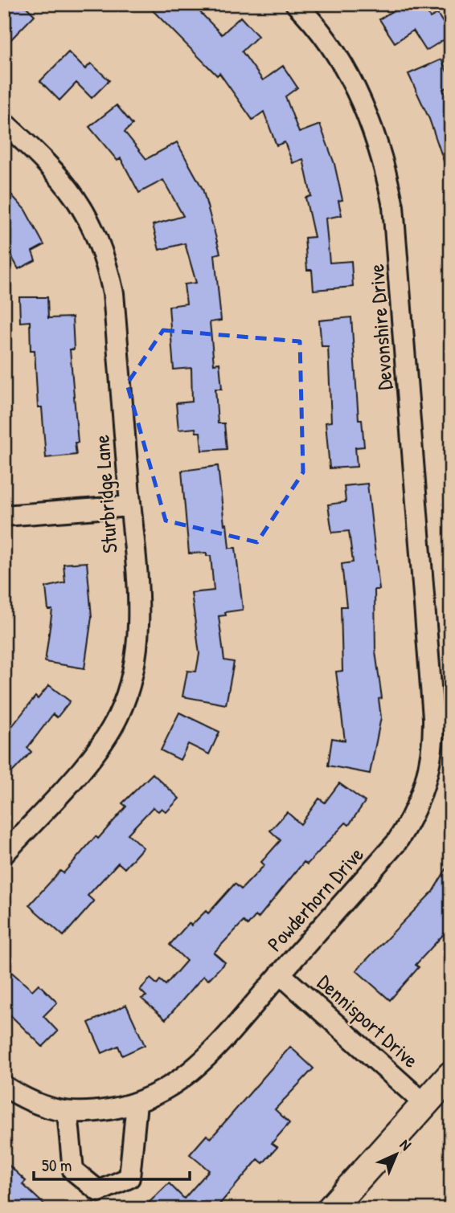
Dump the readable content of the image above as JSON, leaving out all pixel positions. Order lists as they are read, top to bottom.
{
  "streets": {
    "street": [
      "Devonshire Drive",
      "Sturbridge Lane",
      "Powderhorn Drive",
      "Dennisport Drive"
    ]
  },
  "crossings": [
    ["Devonshire Drive", "Powderhorn Drive"],
    ["Powderhorn Drive", "Dennisport Drive"]
  ],
  "scale_bar": "50 m",
  "north": "top right"
}
